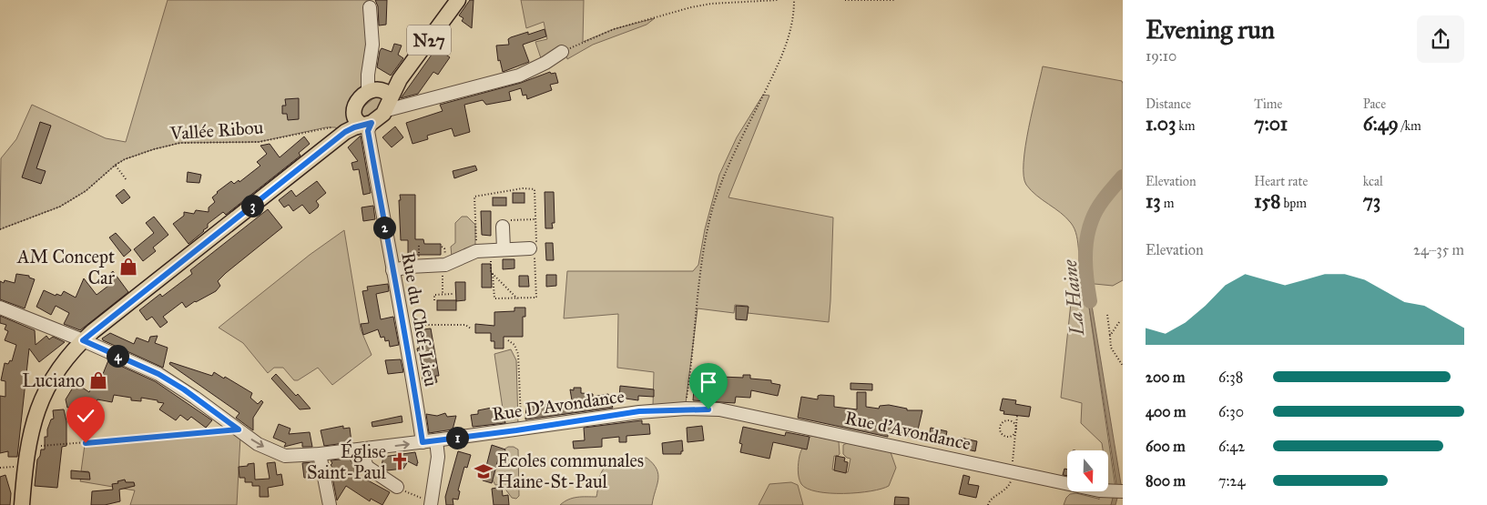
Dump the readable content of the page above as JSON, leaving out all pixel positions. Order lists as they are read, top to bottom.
{
  "streets": {
    "main road": ["N27"],
    "street": ["Rue du Chef-Lieu", "Rue D'Avondance", "Rue d'Avondance"],
    "path": ["Vallée Ribou"]
  },
  "crossings": [
    ["N27", "Vallée Ribou"],
    ["N27", "Rue du Chef-Lieu"],
    ["N27", "Rue D'Avondance"],
    ["Rue du Chef-Lieu", "Rue D'Avondance"],
    ["Rue D'Avondance", "Rue d'Avondance"]
  ],
  "water": ["La Haine"],
  "places": {
    "shop": ["AM Concept Car", "Luciano"],
    "church": ["Église Saint-Paul"],
    "school or university": ["Ecoles communales Haine-St-Paul"]
  },
  "north": "bottom",
  "page": {
    "heading": ["Evening run", "19:10"],
    "stats": [
      ["Distance", "1.03 km"],
      ["Time", "7:01"],
      ["Pace", "6:49 /km"],
      ["Elevation", "13 m"],
      ["Heart rate", "158 bpm"],
      ["kcal", "73"]
    ],
    "pins": [
      "3",
      "2",
      "4",
      "1"
    ],
    "chart": ["Elevation", "24–35 m"],
    "list": [
      {
        "name": "200 m",
        "note": "6:38"
      },
      {
        "name": "400 m",
        "note": "6:30"
      },
      {
        "name": "600 m",
        "note": "6:42"
      },
      {
        "name": "800 m",
        "note": "7:24"
      }
    ]
  }
}
